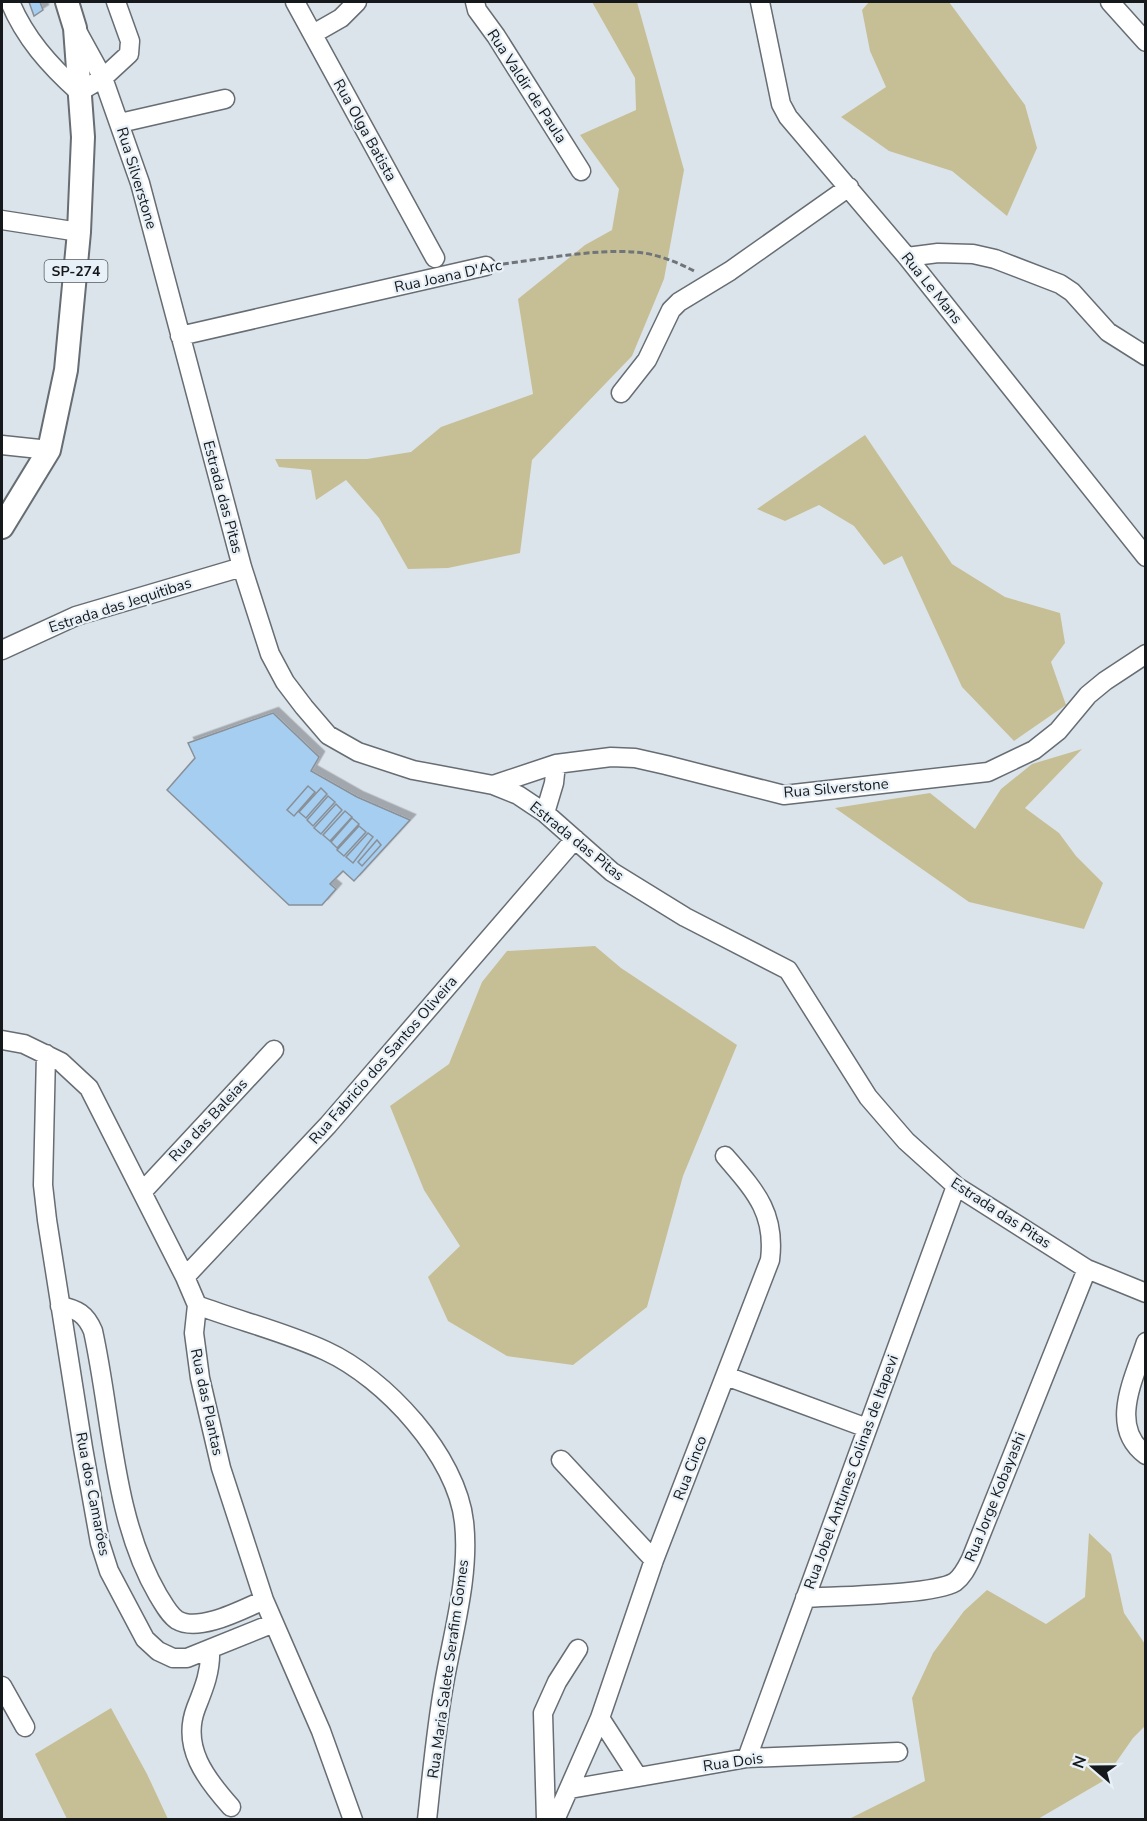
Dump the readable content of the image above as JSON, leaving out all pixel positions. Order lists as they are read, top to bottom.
{
  "streets": {
    "main road": ["SP-274"],
    "street": [
      "Rua Valdir de Paula",
      "Rua Olga Batista",
      "Rua Silverstone",
      "Rua Joana D'Arc",
      "Rua Le Mans",
      "Estrada das Pitas",
      "Estrada das Jequitibas",
      "Rua Fabricio dos Santos Oliveira",
      "Rua das Baleias",
      "Rua das Plantas",
      "Rua Cinco",
      "Rua Jobel Antunes Colinas de Itapevi",
      "Rua dos Camarões",
      "Rua Jorge Kobayashi",
      "Rua Maria Salete Serafim Gomes",
      "Rua Dois"
    ]
  },
  "crossings": [
    ["Rua Silverstone", "SP-274"],
    ["Rua Silverstone", "Rua Joana D'Arc"],
    ["Rua Silverstone", "Estrada das Pitas"],
    ["Rua Joana D'Arc", "Estrada das Pitas"],
    ["Estrada das Pitas", "Estrada das Jequitibas"],
    ["Estrada das Pitas", "Rua Fabricio dos Santos Oliveira"],
    ["Estrada das Pitas", "Rua Jobel Antunes Colinas de Itapevi"],
    ["Estrada das Pitas", "Rua Jorge Kobayashi"],
    ["Rua Fabricio dos Santos Oliveira", "Rua das Plantas"],
    ["Rua das Baleias", "Rua das Plantas"],
    ["Rua das Plantas", "Rua dos Camarões"],
    ["Rua das Plantas", "Rua Maria Salete Serafim Gomes"],
    ["Rua Cinco", "Rua Dois"],
    ["Rua Jobel Antunes Colinas de Itapevi", "Rua Jorge Kobayashi"],
    ["Rua Jobel Antunes Colinas de Itapevi", "Rua Dois"]
  ],
  "north": "left"
}
